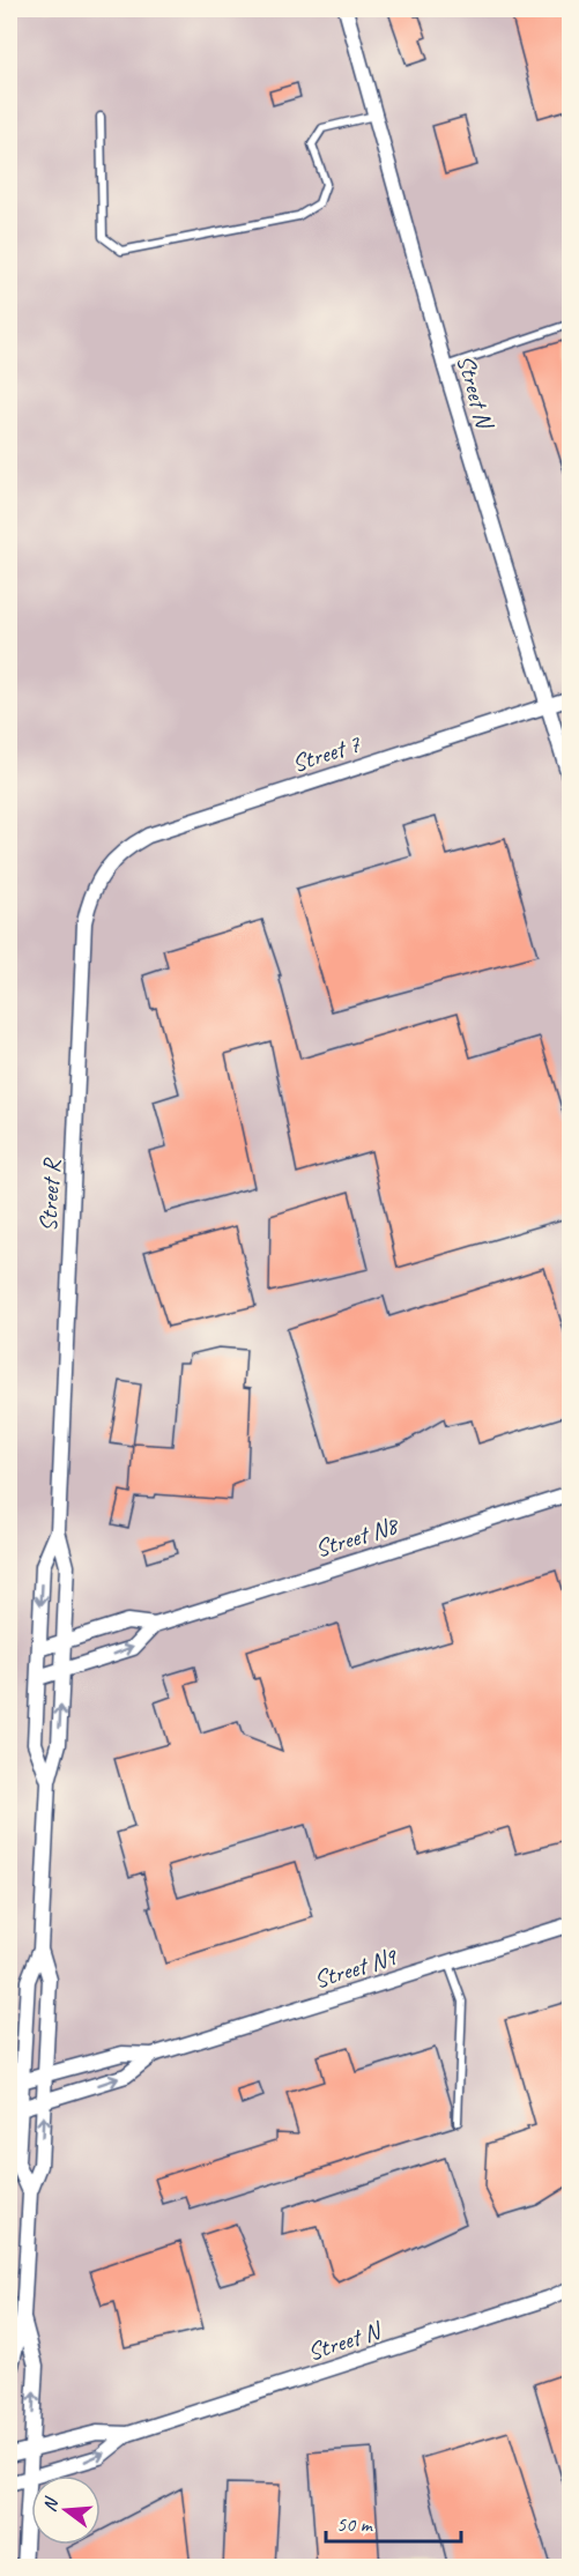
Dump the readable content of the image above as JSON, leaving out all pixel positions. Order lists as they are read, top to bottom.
{
  "streets": {
    "street": [
      "Street N",
      "Street 7",
      "Street R",
      "Street N8",
      "Street N9"
    ]
  },
  "crossings": [
    ["Street N", "Street 7"],
    ["Street N", "Street R"],
    ["Street 7", "Street R"],
    ["Street R", "Street N8"],
    ["Street R", "Street N9"]
  ],
  "scale_bar": "50 m",
  "north": "left"
}
